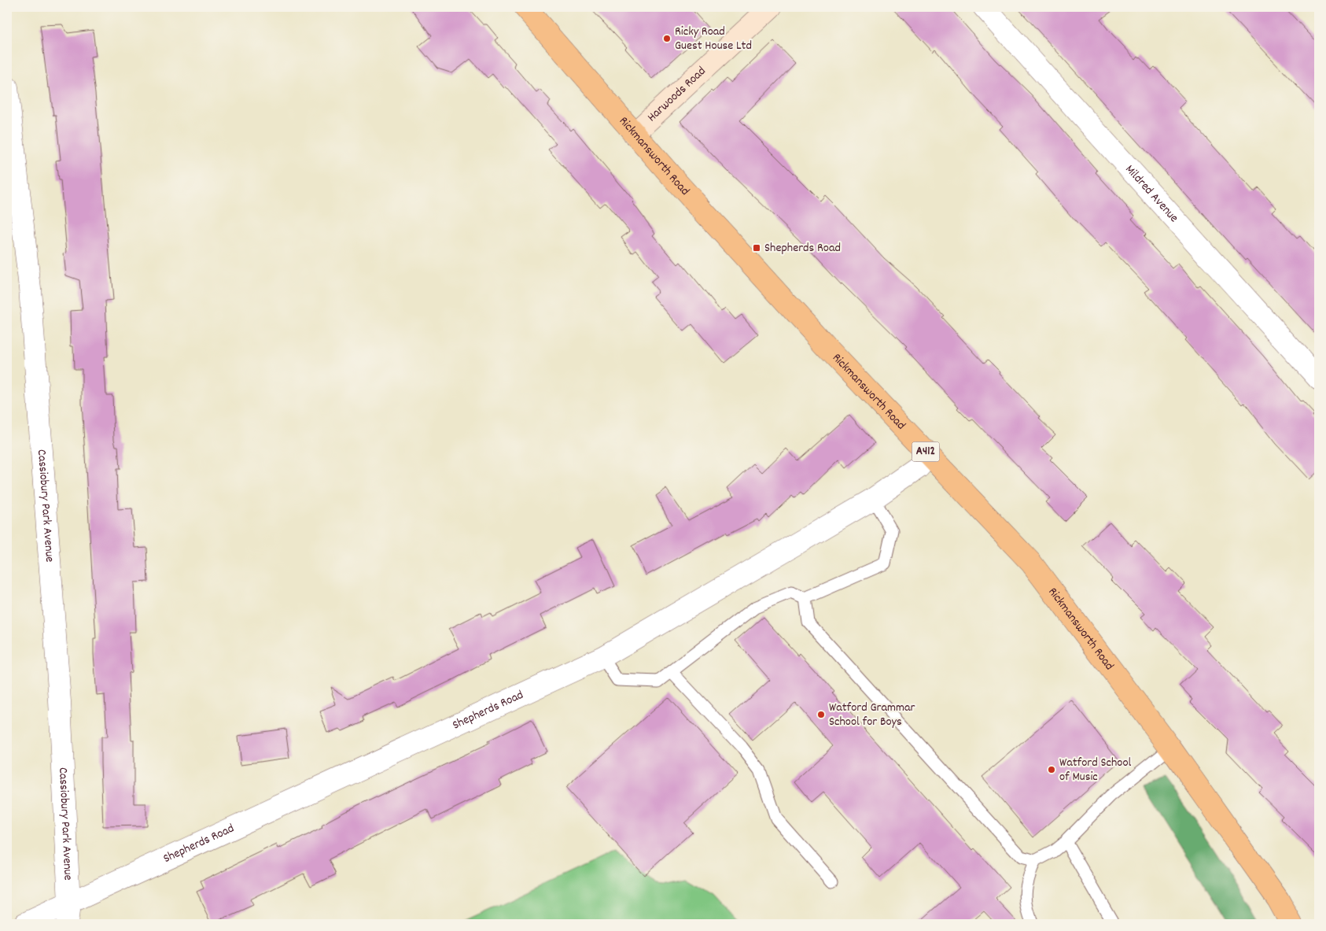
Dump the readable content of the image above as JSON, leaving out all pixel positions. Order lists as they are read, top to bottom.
{
  "streets": {
    "main road": ["Rickmansworth Road", "A412"],
    "street": [
      "Harwoods Road",
      "Mildred Avenue",
      "Cassiobury Park Avenue",
      "Shepherds Road"
    ]
  },
  "crossings": [
    ["Harwoods Road", "Rickmansworth Road"],
    ["Rickmansworth Road", "Shepherds Road"],
    ["Cassiobury Park Avenue", "Shepherds Road"]
  ],
  "places": {
    "other": ["Ricky Road Guest House Ltd", "Watford Grammar School for Boys", "Watford School of Music"],
    "transit": ["Shepherds Road"]
  }
}
